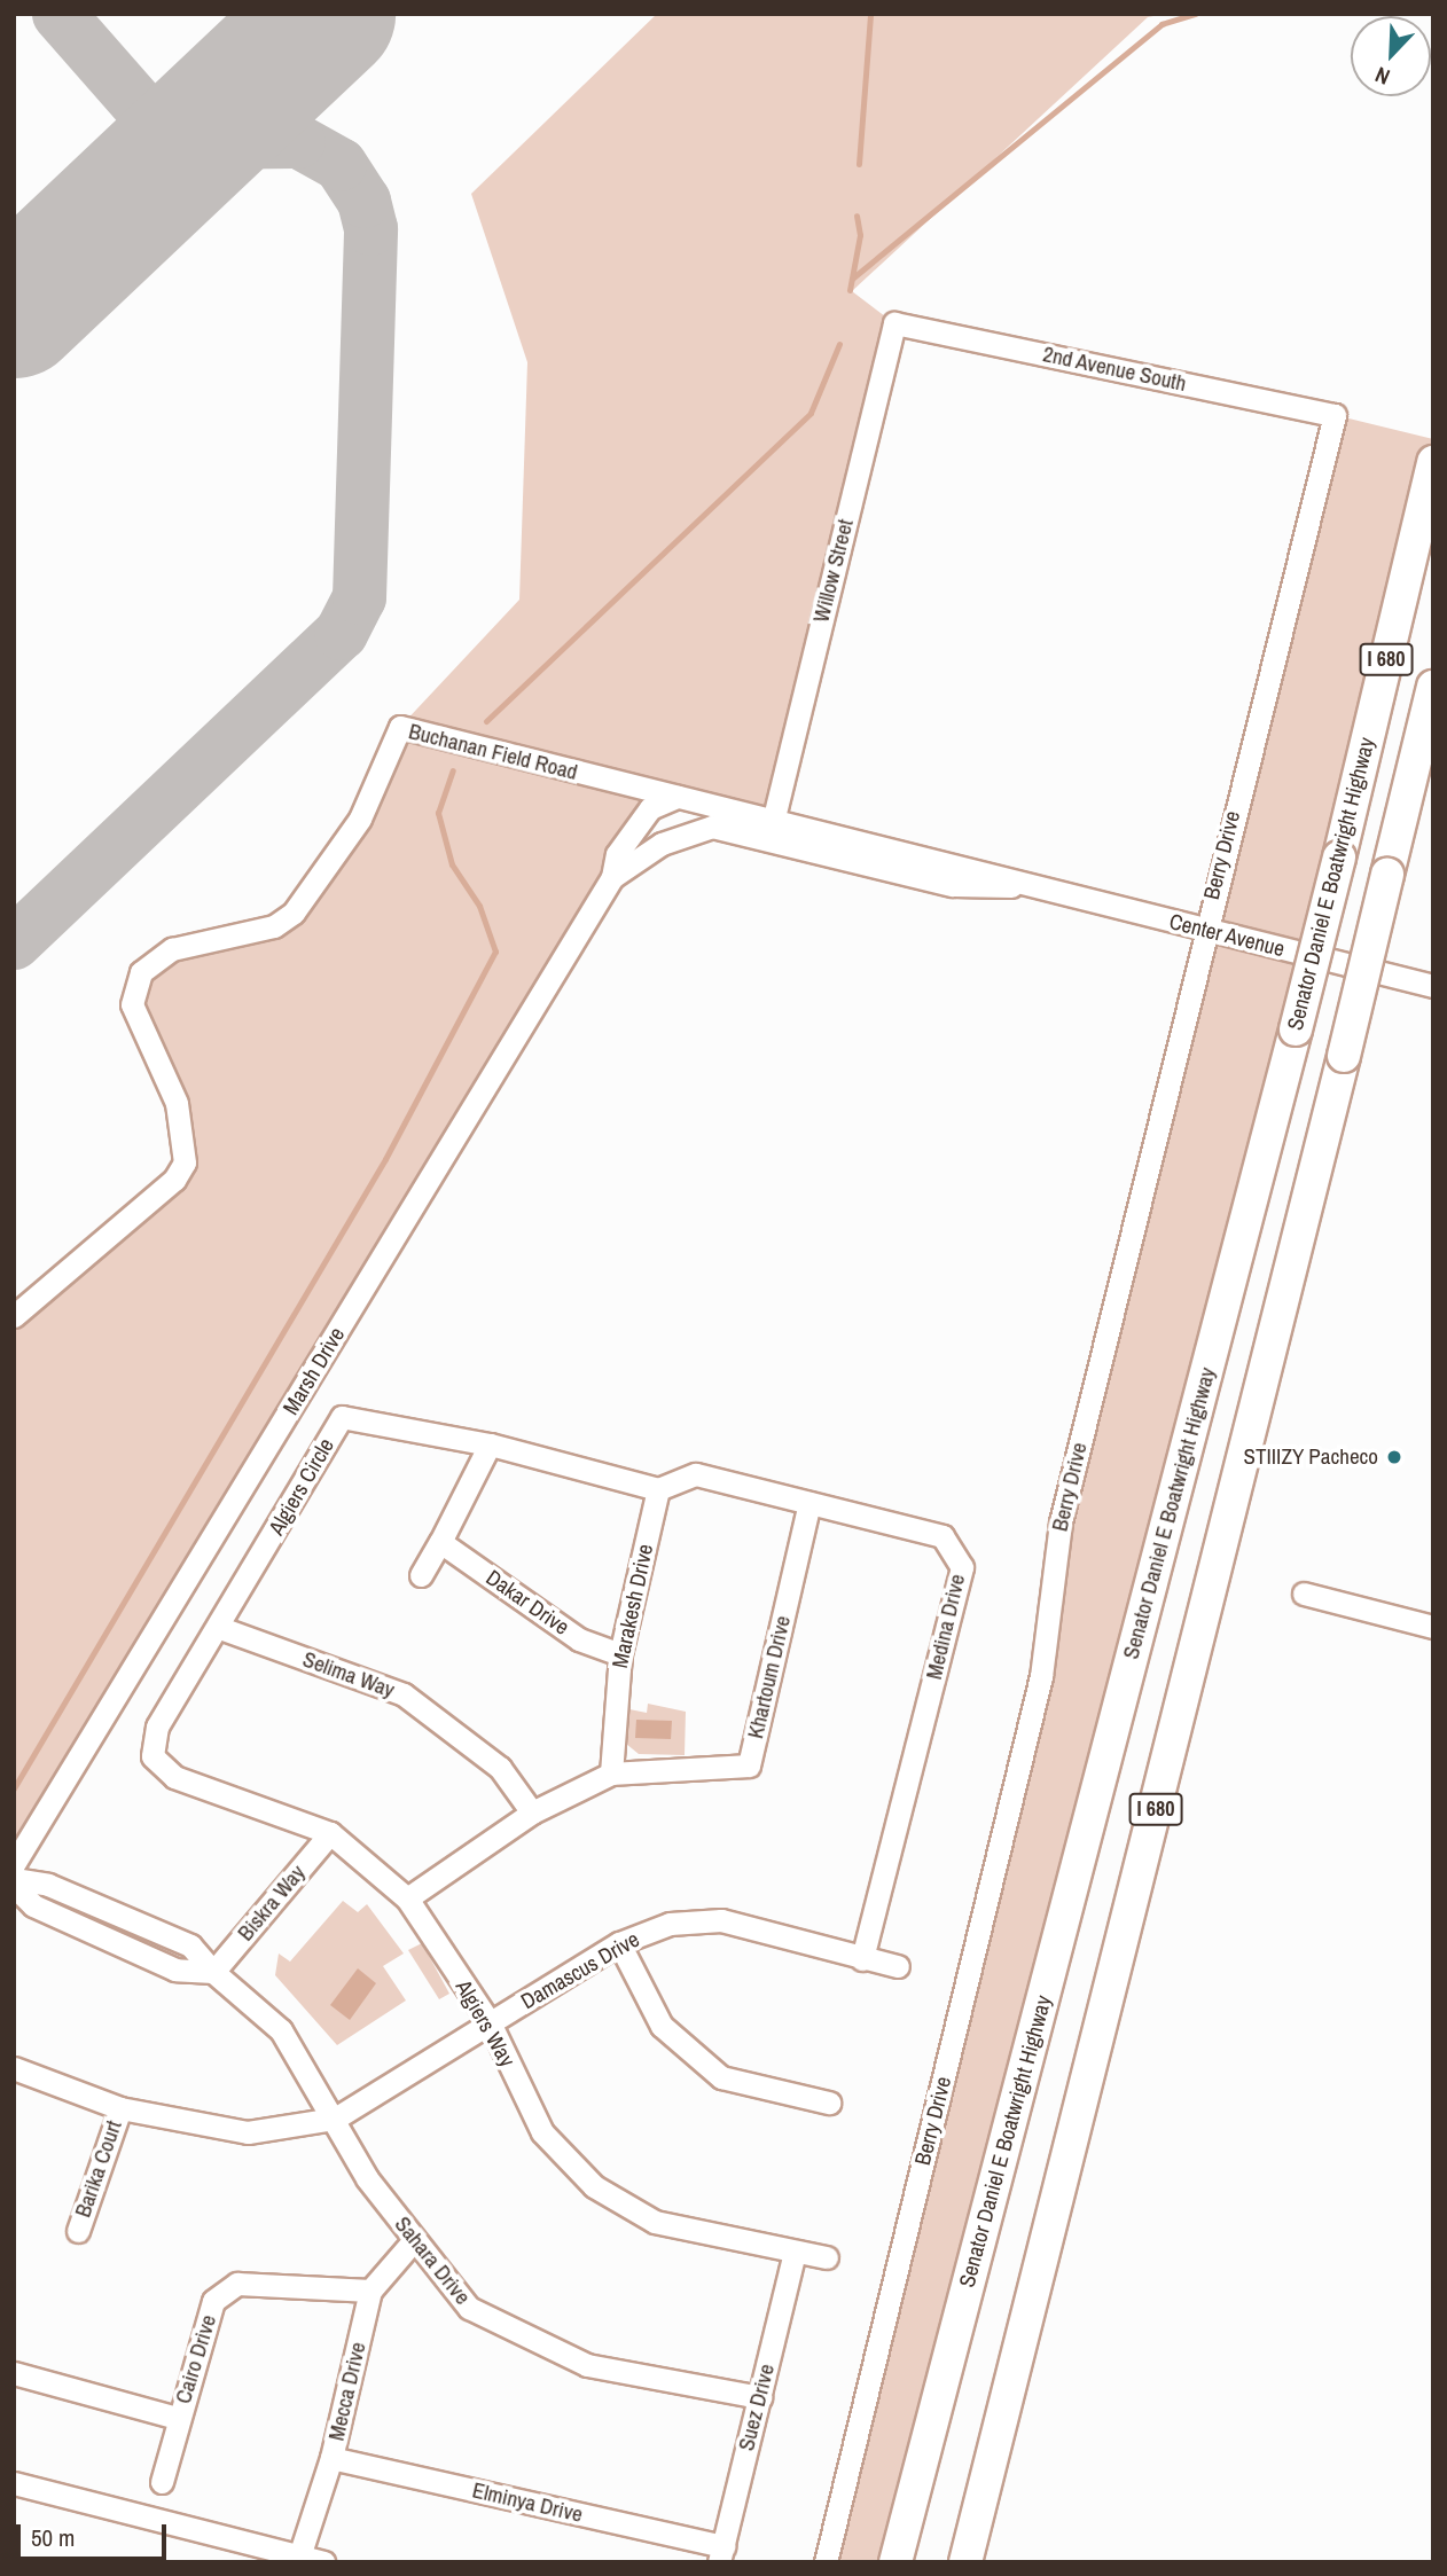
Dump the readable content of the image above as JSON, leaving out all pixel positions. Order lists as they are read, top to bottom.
{
  "streets": {
    "highway": ["I 680", "Senator Daniel E Boatwright Highway"],
    "street": [
      "2nd Avenue South",
      "Willow Street",
      "Buchanan Field Road",
      "Berry Drive",
      "Center Avenue",
      "Marsh Drive",
      "Algiers Circle",
      "Dakar Drive",
      "Marakesh Drive",
      "Medina Drive",
      "Selima Way",
      "Khartoum Drive",
      "Biskra Way",
      "Damascus Drive",
      "Algiers Way",
      "Barika Court",
      "Sahara Drive",
      "Cairo Drive",
      "Mecca Drive",
      "Suez Drive",
      "Elminya Drive"
    ]
  },
  "crossings": [
    ["2nd Avenue South", "Willow Street"],
    ["2nd Avenue South", "Berry Drive"],
    ["Willow Street", "Center Avenue"],
    ["Buchanan Field Road", "Center Avenue"],
    ["Buchanan Field Road", "Marsh Drive"],
    ["Berry Drive", "Center Avenue"],
    ["Center Avenue", "Marsh Drive"],
    ["Algiers Circle", "Marakesh Drive"],
    ["Algiers Circle", "Medina Drive"],
    ["Algiers Circle", "Selima Way"],
    ["Algiers Circle", "Algiers Way"],
    ["Dakar Drive", "Marakesh Drive"],
    ["Marakesh Drive", "Medina Drive"],
    ["Marakesh Drive", "Khartoum Drive"],
    ["Medina Drive", "Khartoum Drive"],
    ["Medina Drive", "Damascus Drive"],
    ["Selima Way", "Khartoum Drive"],
    ["Khartoum Drive", "Algiers Way"],
    ["Biskra Way", "Algiers Way"],
    ["Biskra Way", "Sahara Drive"],
    ["Damascus Drive", "Algiers Way"],
    ["Damascus Drive", "Sahara Drive"],
    ["Algiers Way", "Suez Drive"],
    ["Sahara Drive", "Mecca Drive"],
    ["Sahara Drive", "Suez Drive"],
    ["Cairo Drive", "Mecca Drive"],
    ["Mecca Drive", "Elminya Drive"],
    ["Suez Drive", "Elminya Drive"]
  ],
  "places": ["STIIIZY Pacheco"],
  "scale_bar": "50 m",
  "north": "bottom left"
}
